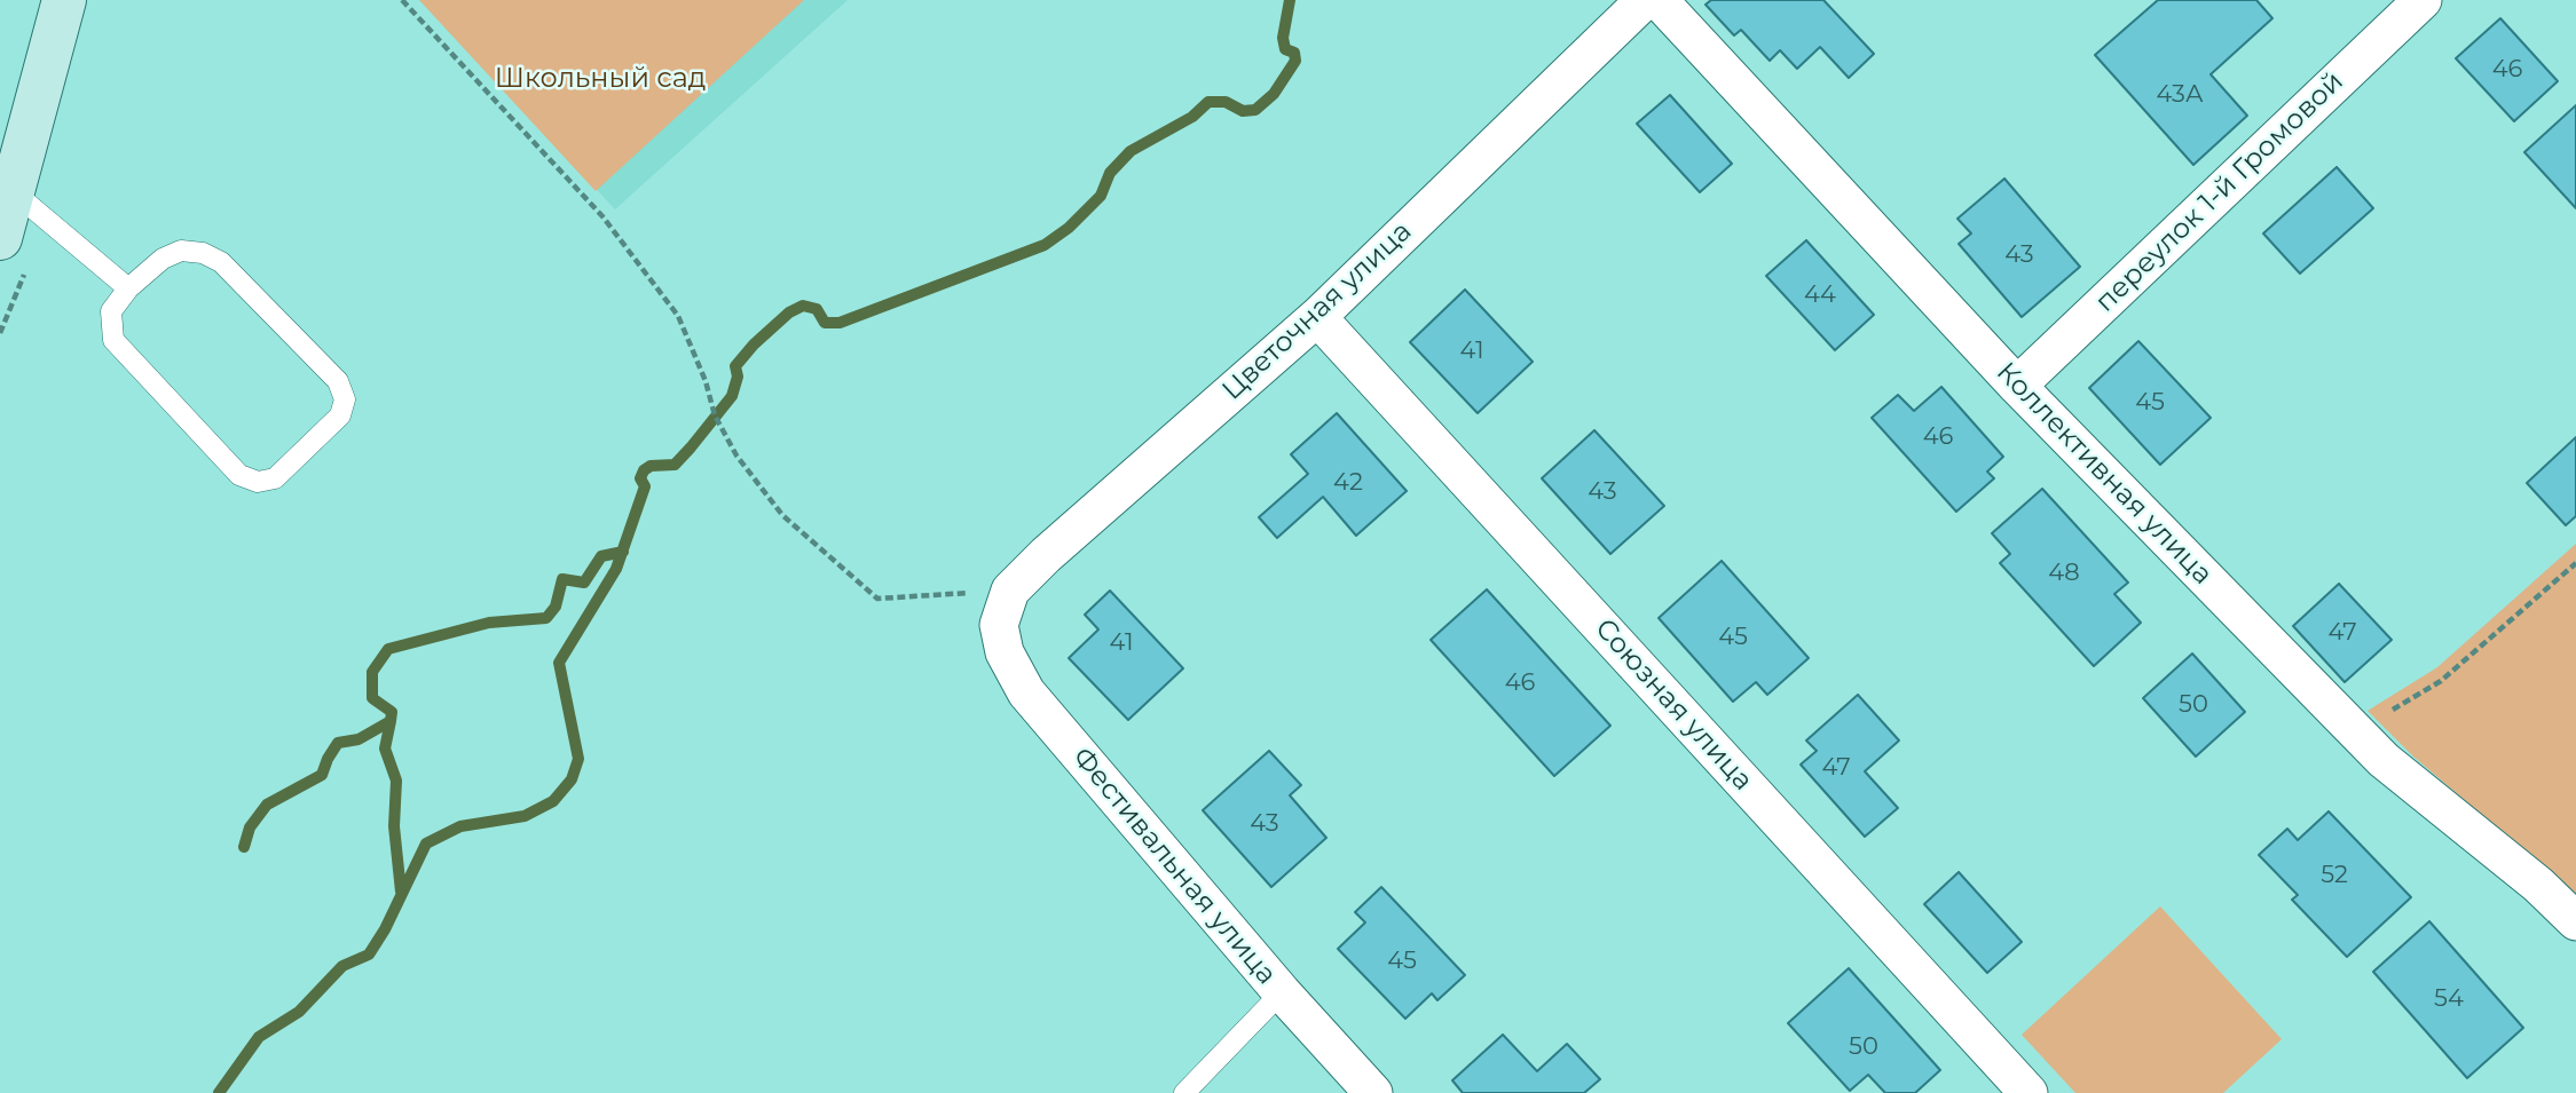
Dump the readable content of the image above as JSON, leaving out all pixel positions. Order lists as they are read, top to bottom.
{
  "streets": {
    "street": [
      "переулок 1-й Громовой",
      "Цветочная улица",
      "Коллективная улица",
      "Союзная улица",
      "Фестивальная улица"
    ]
  },
  "crossings": [
    ["переулок 1-й Громовой", "Коллективная улица"],
    ["Цветочная улица", "Союзная улица"],
    ["Цветочная улица", "Фестивальная улица"]
  ],
  "parks": ["Школьный сад"],
  "house_numbers": [
    "46",
    "43А",
    "43",
    "44",
    "41",
    "45",
    "46",
    "42",
    "43",
    "48",
    "47",
    "45",
    "41",
    "46",
    "50",
    "47",
    "43",
    "52",
    "45",
    "54",
    "50"
  ]
}
